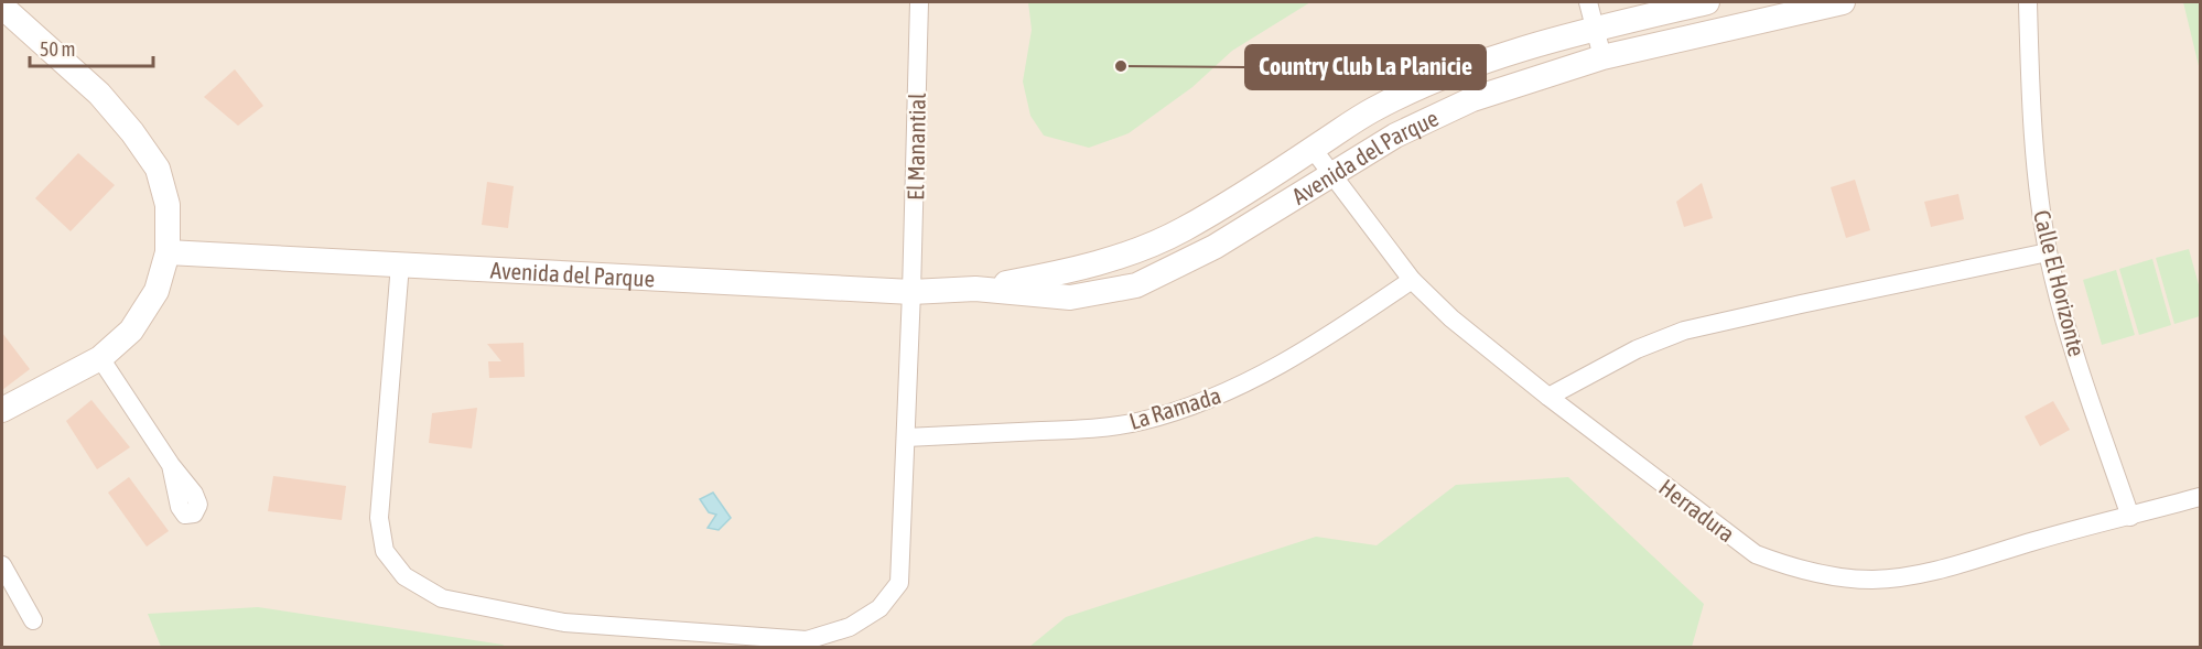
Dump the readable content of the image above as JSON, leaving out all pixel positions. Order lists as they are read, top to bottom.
{
  "streets": {
    "street": [
      "El Manantial",
      "Avenida del Parque",
      "Calle El Horizonte",
      "La Ramada",
      "Herradura"
    ]
  },
  "crossings": [
    ["El Manantial", "Avenida del Parque"],
    ["El Manantial", "La Ramada"],
    ["Avenida del Parque", "Herradura"],
    ["Calle El Horizonte", "Herradura"],
    ["La Ramada", "Herradura"]
  ],
  "places": ["Country Club La Planicie"],
  "scale_bar": "50 m"
}
